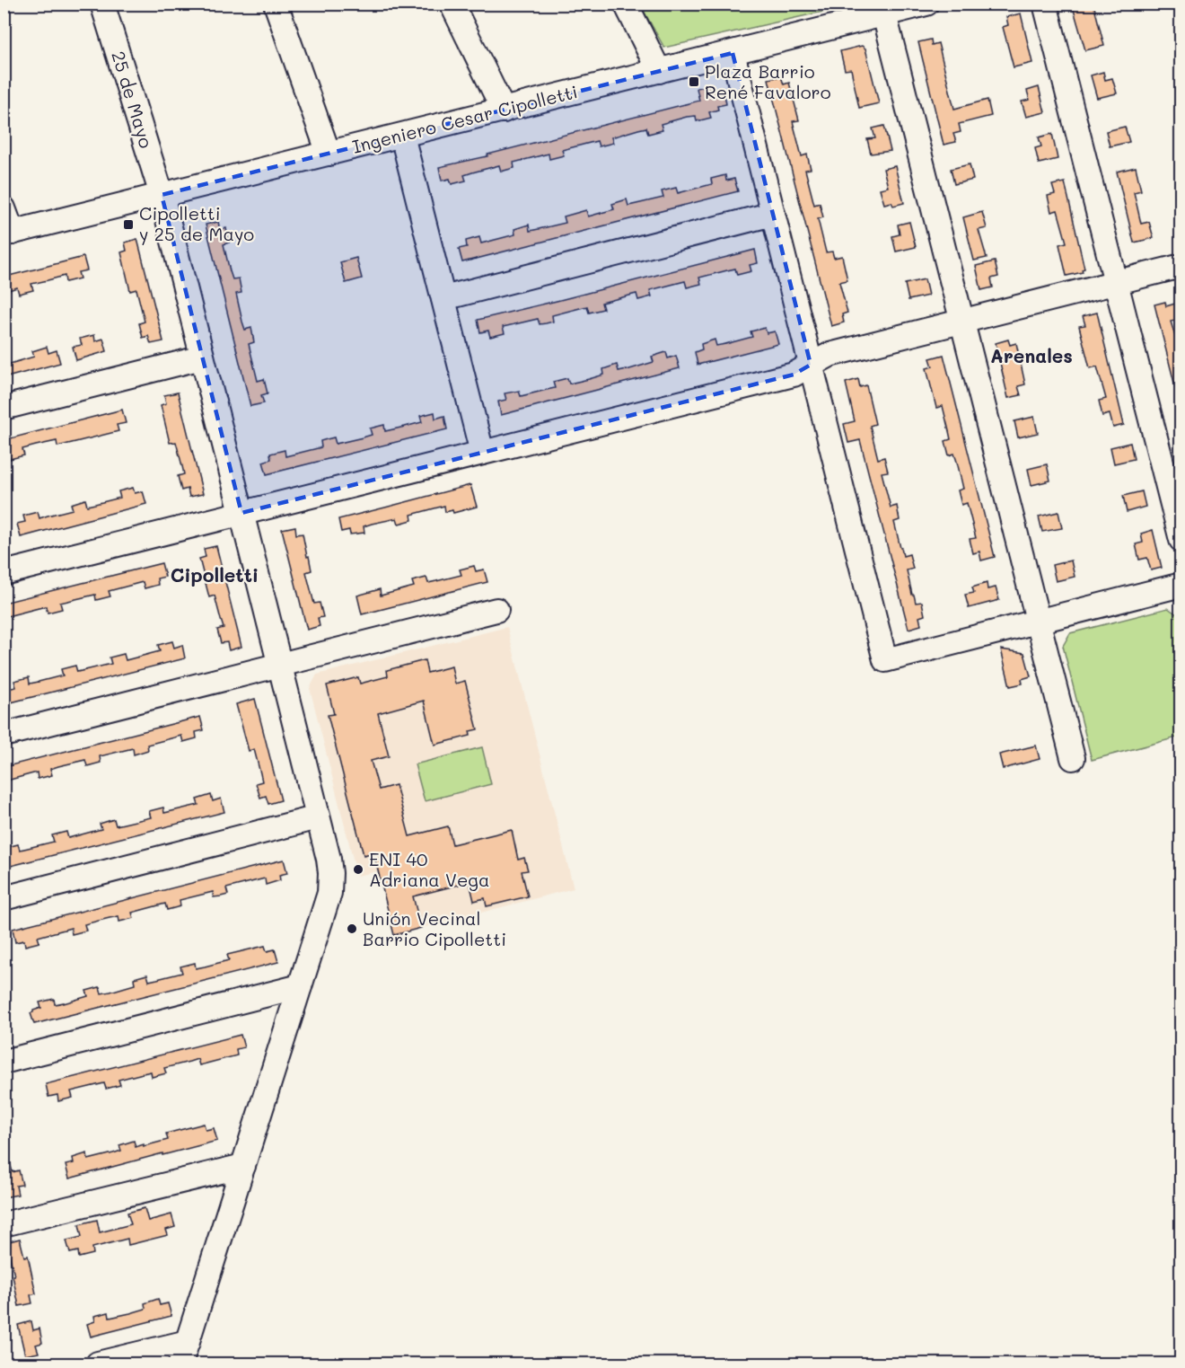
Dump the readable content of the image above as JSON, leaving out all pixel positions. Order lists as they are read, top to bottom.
{
  "streets": {
    "street": ["25 de Mayo", "Ingeniero Cesar Cipolletti"]
  },
  "crossings": [
    ["25 de Mayo", "Ingeniero Cesar Cipolletti"]
  ],
  "districts": ["Arenales", "Cipolletti"],
  "places": {
    "transit": ["Plaza Barrio René Favaloro", "Cipolletti y 25 de Mayo"],
    "other": ["ENI 40 Adriana Vega", "Unión Vecinal Barrio Cipolletti"]
  }
}
